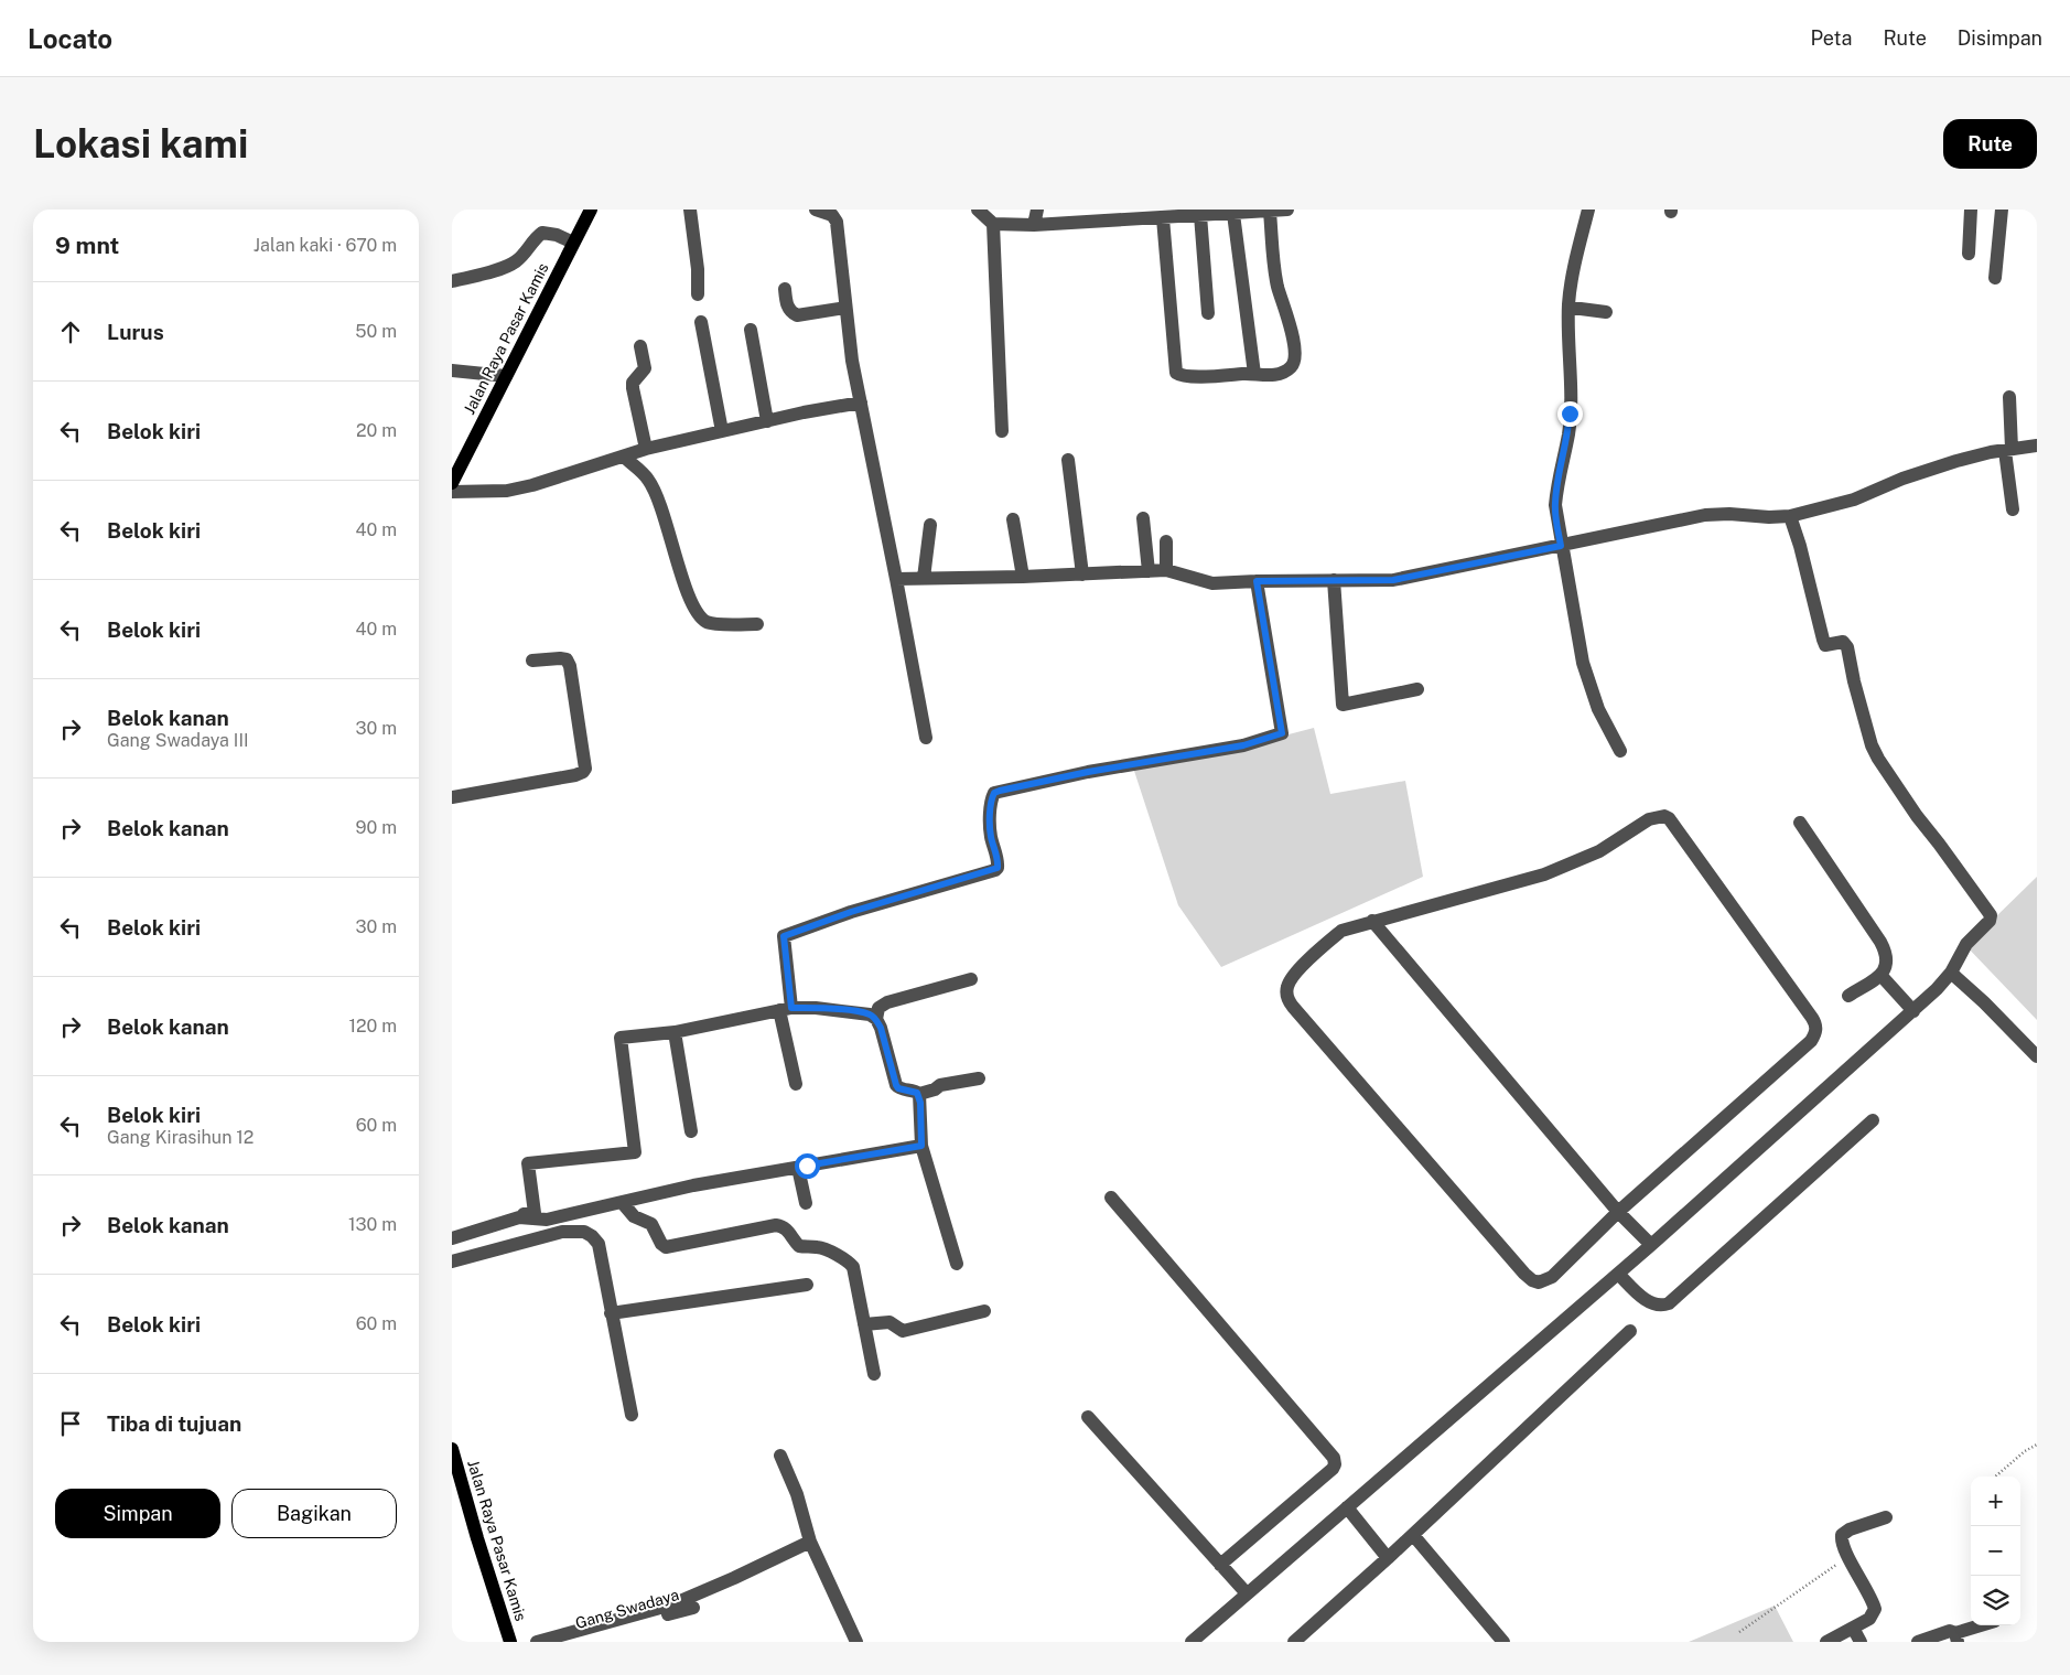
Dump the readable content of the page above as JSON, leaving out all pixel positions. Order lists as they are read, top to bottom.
{
  "streets": {
    "main road": ["Jalan Raya Pasar Kamis"],
    "street": ["Gang Swadaya"]
  },
  "page": {
    "header": "Locato",
    "nav": ["Peta", "Rute", "Disimpan"],
    "buttons": [
      "Rute",
      ["Simpan", "Bagikan"]
    ],
    "title": "Lokasi kami",
    "heading": ["9 mnt", "Jalan kaki · 670 m"],
    "list": [
      ["Lurus", "50 m"],
      ["Belok kiri", "20 m"],
      ["Belok kiri", "40 m"],
      ["Belok kiri", "40 m"],
      ["Belok kanan", "Gang Swadaya III", "30 m"],
      ["Belok kanan", "90 m"],
      ["Belok kiri", "30 m"],
      ["Belok kanan", "120 m"],
      ["Belok kiri", "Gang Kirasihun 12", "60 m"],
      ["Belok kanan", "130 m"],
      ["Belok kiri", "60 m"],
      "Tiba di tujuan"
    ],
    "map_buttons": ["+", "−"]
  }
}
